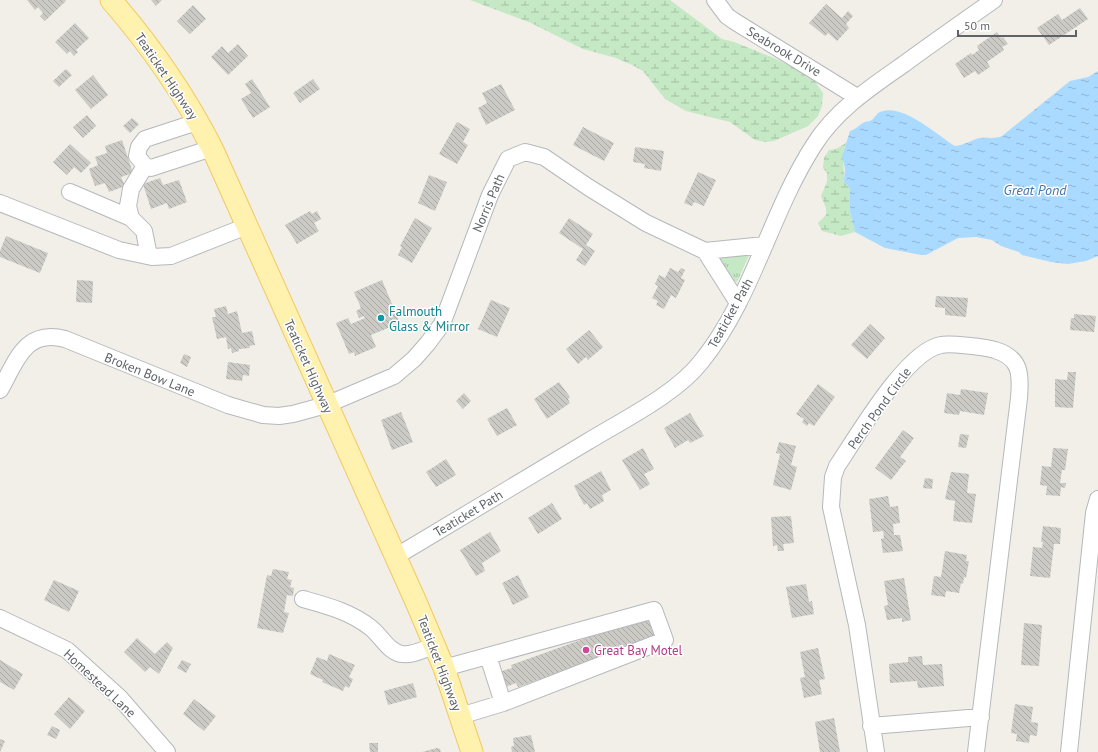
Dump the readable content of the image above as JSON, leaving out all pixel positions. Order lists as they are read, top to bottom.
{
  "streets": {
    "main road": ["Teaticket Highway"],
    "street": [
      "Seabrook Drive",
      "Norris Path",
      "Teaticket Path",
      "Broken Bow Lane",
      "Perch Pond Circle",
      "Homestead Lane"
    ]
  },
  "crossings": [
    ["Seabrook Drive", "Teaticket Path"],
    ["Teaticket Highway", "Norris Path"],
    ["Teaticket Highway", "Teaticket Path"],
    ["Teaticket Highway", "Broken Bow Lane"],
    ["Norris Path", "Broken Bow Lane"]
  ],
  "water": ["Great Pond"],
  "places": ["Falmouth Glass & Mirror", "Great Bay Motel"],
  "scale_bar": "50 m"
}
